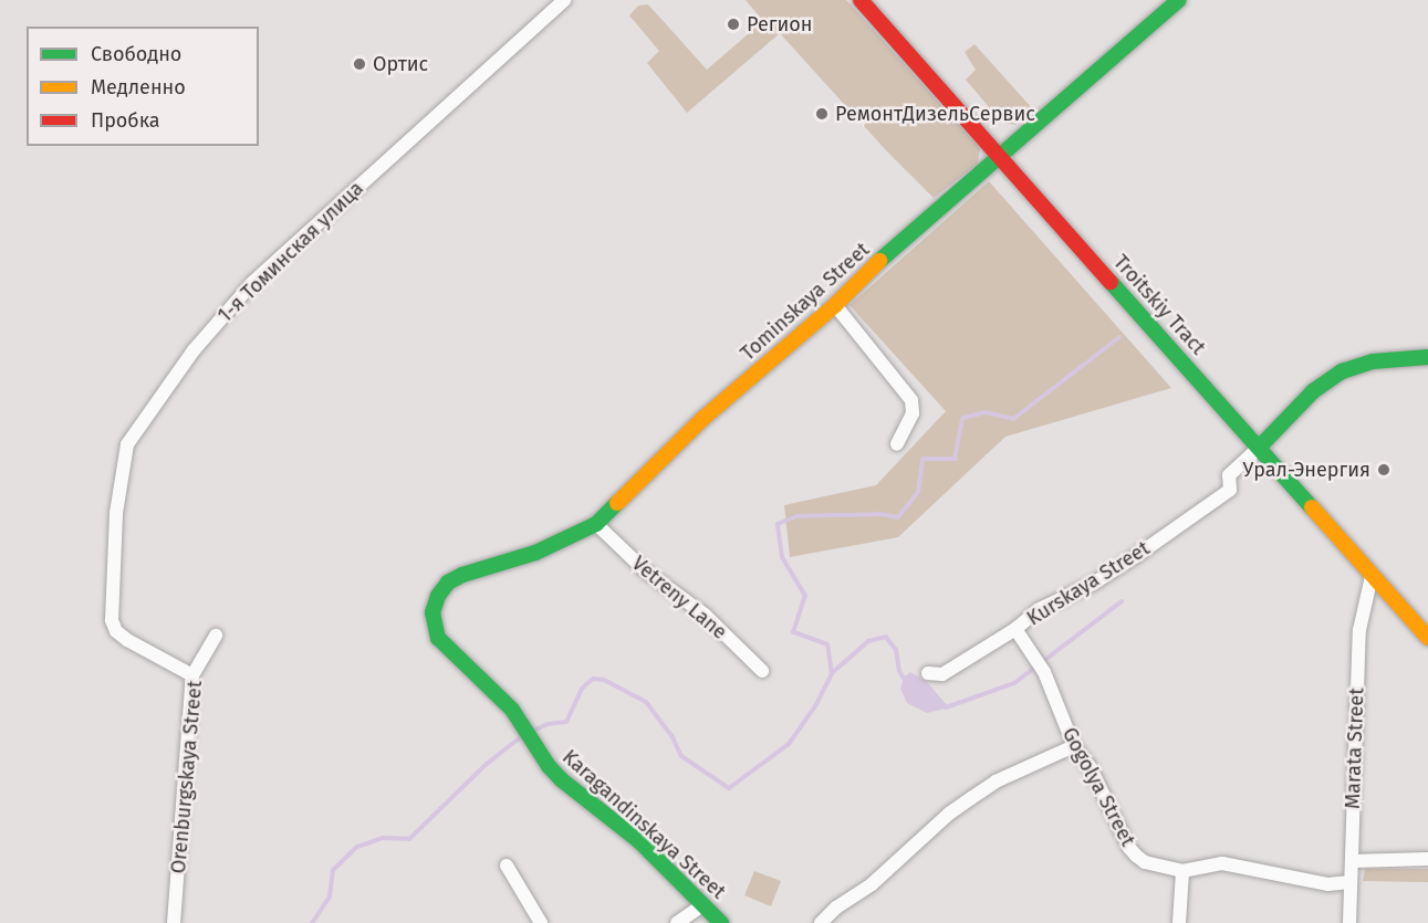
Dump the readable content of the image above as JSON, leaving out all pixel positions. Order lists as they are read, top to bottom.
{
  "streets": {
    "street": [
      "1-я Томинская улица",
      "Tominskaya Street",
      "Troitskiy Tract",
      "Kurskaya Street",
      "Vetreny Lane",
      "Marata Street",
      "Orenburgskaya Street",
      "Gogolya Street",
      "Karagandinskaya Street"
    ]
  },
  "crossings": [
    ["1-я Томинская улица", "Orenburgskaya Street"],
    ["Tominskaya Street", "Troitskiy Tract"],
    ["Tominskaya Street", "Vetreny Lane"],
    ["Tominskaya Street", "Karagandinskaya Street"],
    ["Troitskiy Tract", "Kurskaya Street"],
    ["Troitskiy Tract", "Marata Street"],
    ["Kurskaya Street", "Gogolya Street"],
    ["Marata Street", "Gogolya Street"]
  ],
  "places": [
    "Регион",
    "Ортис",
    "РемонтДизельСервис",
    "Урал-Энергия"
  ],
  "legend": ["Свободно", "Медленно", "Пробка"]
}
